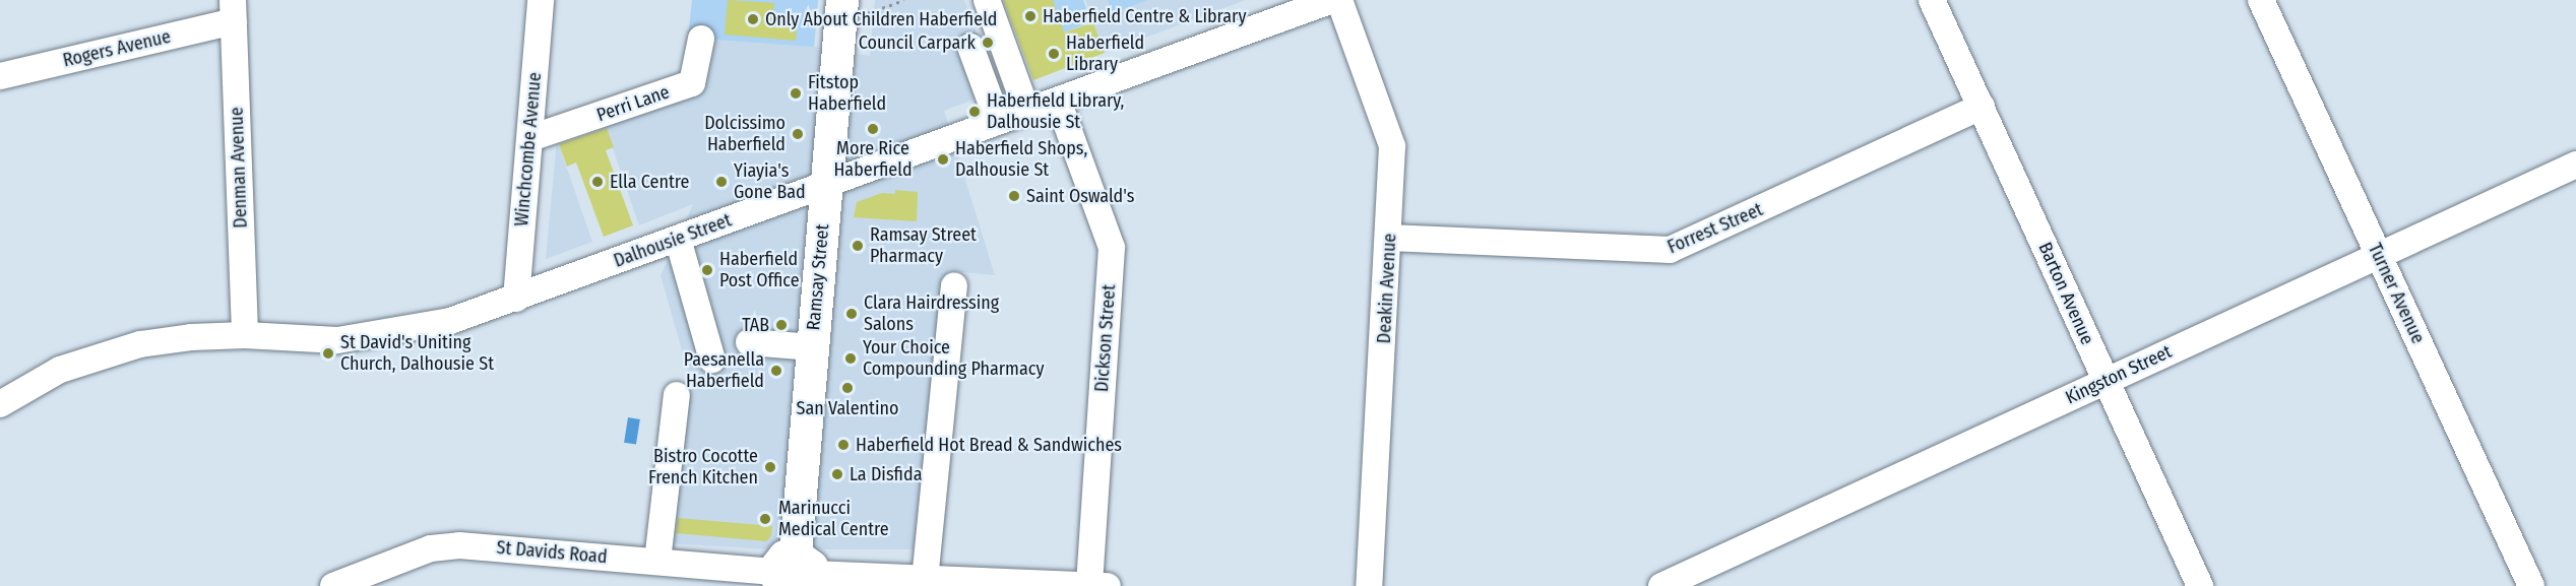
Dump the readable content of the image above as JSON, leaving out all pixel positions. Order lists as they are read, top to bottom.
{
  "streets": {
    "main road": ["Ramsay Street"],
    "street": [
      "Rogers Avenue",
      "Perri Lane",
      "Winchcombe Avenue",
      "Denman Avenue",
      "Forrest Street",
      "Dalhousie Street",
      "Deakin Avenue",
      "Barton Avenue",
      "Turner Avenue",
      "Dickson Street",
      "Kingston Street",
      "St Davids Road"
    ]
  },
  "crossings": [
    ["Rogers Avenue", "Denman Avenue"],
    ["Perri Lane", "Winchcombe Avenue"],
    ["Winchcombe Avenue", "Dalhousie Street"],
    ["Denman Avenue", "Dalhousie Street"],
    ["Forrest Street", "Deakin Avenue"],
    ["Forrest Street", "Barton Avenue"],
    ["Dalhousie Street", "Ramsay Street"],
    ["Dalhousie Street", "Dickson Street"],
    ["Ramsay Street", "St Davids Road"],
    ["Barton Avenue", "Kingston Street"],
    ["Turner Avenue", "Kingston Street"]
  ],
  "places": [
    "Haberfield Centre & Library",
    "Only About Children Haberfield",
    "Council Carpark",
    "Haberfield Library",
    "Fitstop Haberfield",
    "Haberfield Library, Dalhousie St",
    "More Rice Haberfield",
    "Dolcissimo Haberfield",
    "Haberfield Shops, Dalhousie St",
    "Ella Centre",
    "Yiayia's Gone Bad",
    "Saint Oswald's",
    "Ramsay Street Pharmacy",
    "Haberfield Post Office",
    "Clara Hairdressing Salons",
    "TAB",
    "St David's Uniting Church, Dalhousie St",
    "Your Choice Compounding Pharmacy",
    "Paesanella Haberfield",
    "San Valentino",
    "Haberfield Hot Bread & Sandwiches",
    "Bistro Cocotte French Kitchen",
    "La Disfida",
    "Marinucci Medical Centre"
  ]
}
